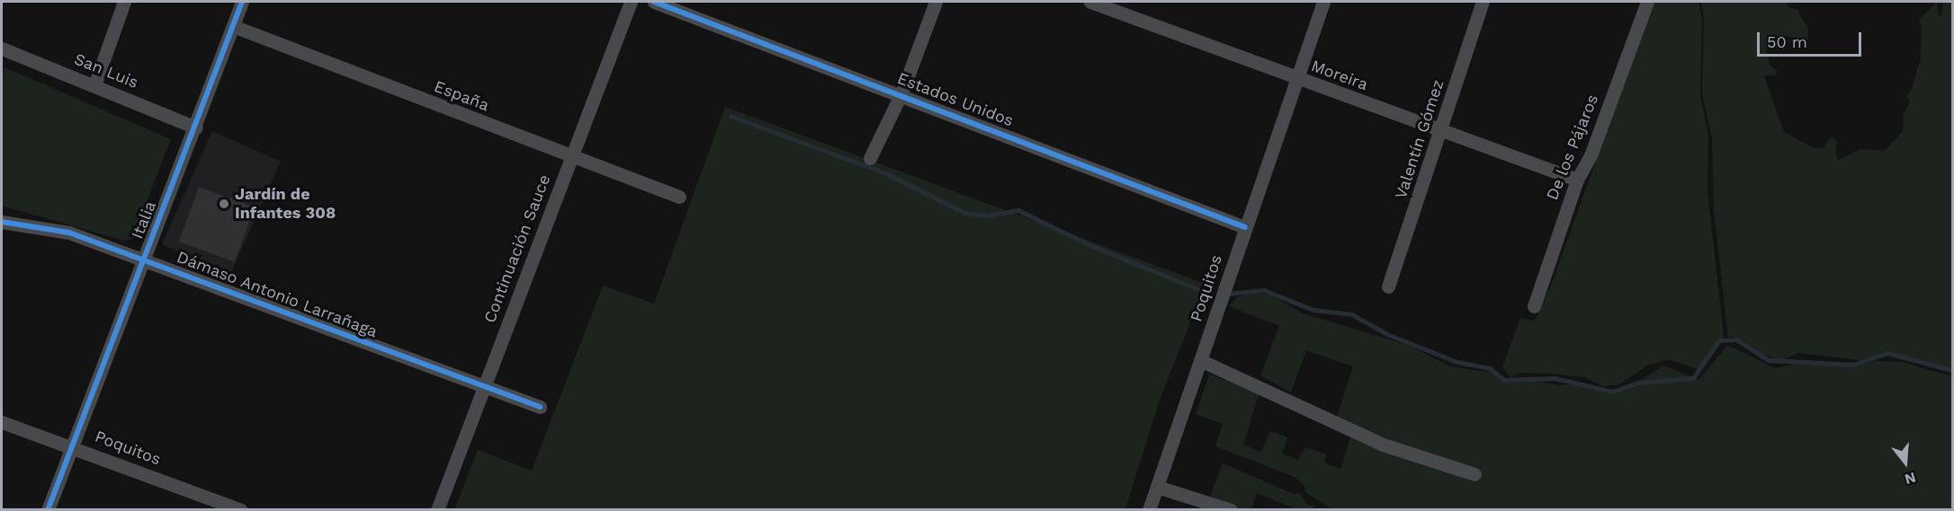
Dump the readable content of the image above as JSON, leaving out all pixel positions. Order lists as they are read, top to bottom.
{
  "streets": {
    "street": [
      "San Luis",
      "Moreira",
      "España",
      "Estados Unidos",
      "Valentín Gómez",
      "De los Pájaros",
      "Italia",
      "Continuación Sauce",
      "Poquitos",
      "Dámaso Antonio Larrañaga"
    ]
  },
  "crossings": [
    ["San Luis", "Italia"],
    ["Moreira", "Valentín Gómez"],
    ["Moreira", "De los Pájaros"],
    ["Moreira", "Poquitos"],
    ["España", "Italia"],
    ["España", "Continuación Sauce"],
    ["Estados Unidos", "Poquitos"],
    ["Italia", "Poquitos"],
    ["Italia", "Dámaso Antonio Larrañaga"],
    ["Continuación Sauce", "Dámaso Antonio Larrañaga"]
  ],
  "places": ["Jardín de Infantes 308"],
  "scale_bar": "50 m",
  "north": "bottom"
}
